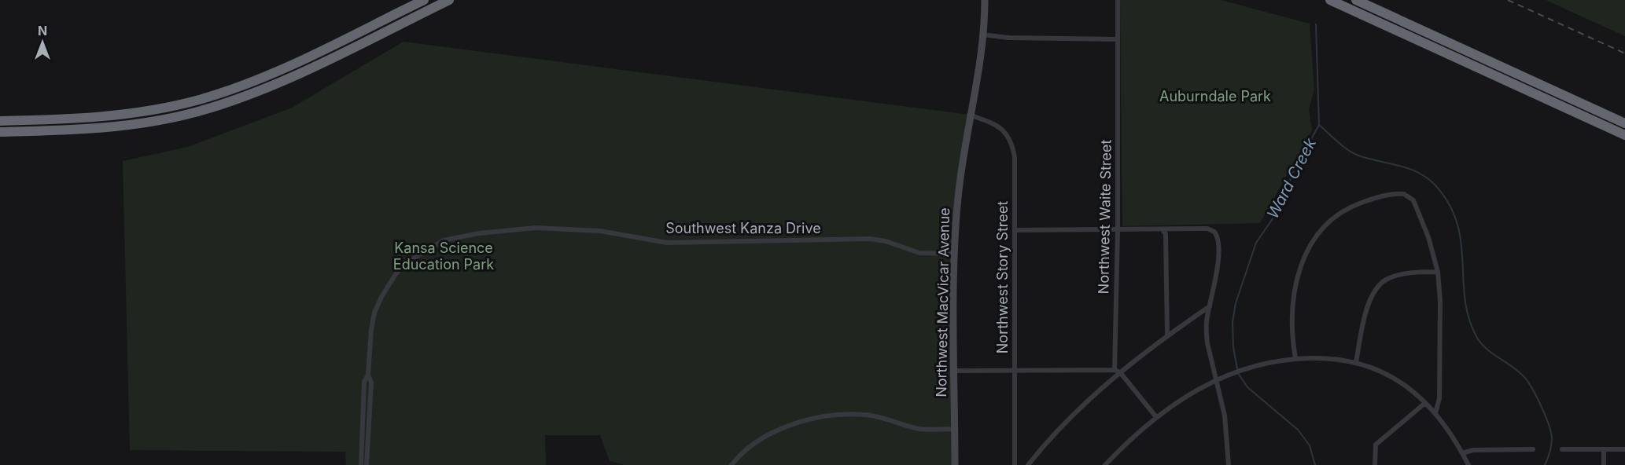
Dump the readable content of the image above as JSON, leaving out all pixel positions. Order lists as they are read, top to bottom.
{
  "streets": {
    "main road": ["Northwest MacVicar Avenue"],
    "street": ["Northwest Waite Street", "Southwest Kanza Drive", "Northwest Story Street"]
  },
  "crossings": [
    ["Southwest Kanza Drive", "Northwest MacVicar Avenue"],
    ["Northwest Story Street", "Northwest MacVicar Avenue"]
  ],
  "water": ["Ward Creek"],
  "parks": ["Auburndale Park", "Kansa Science Education Park"],
  "north": "top"
}
